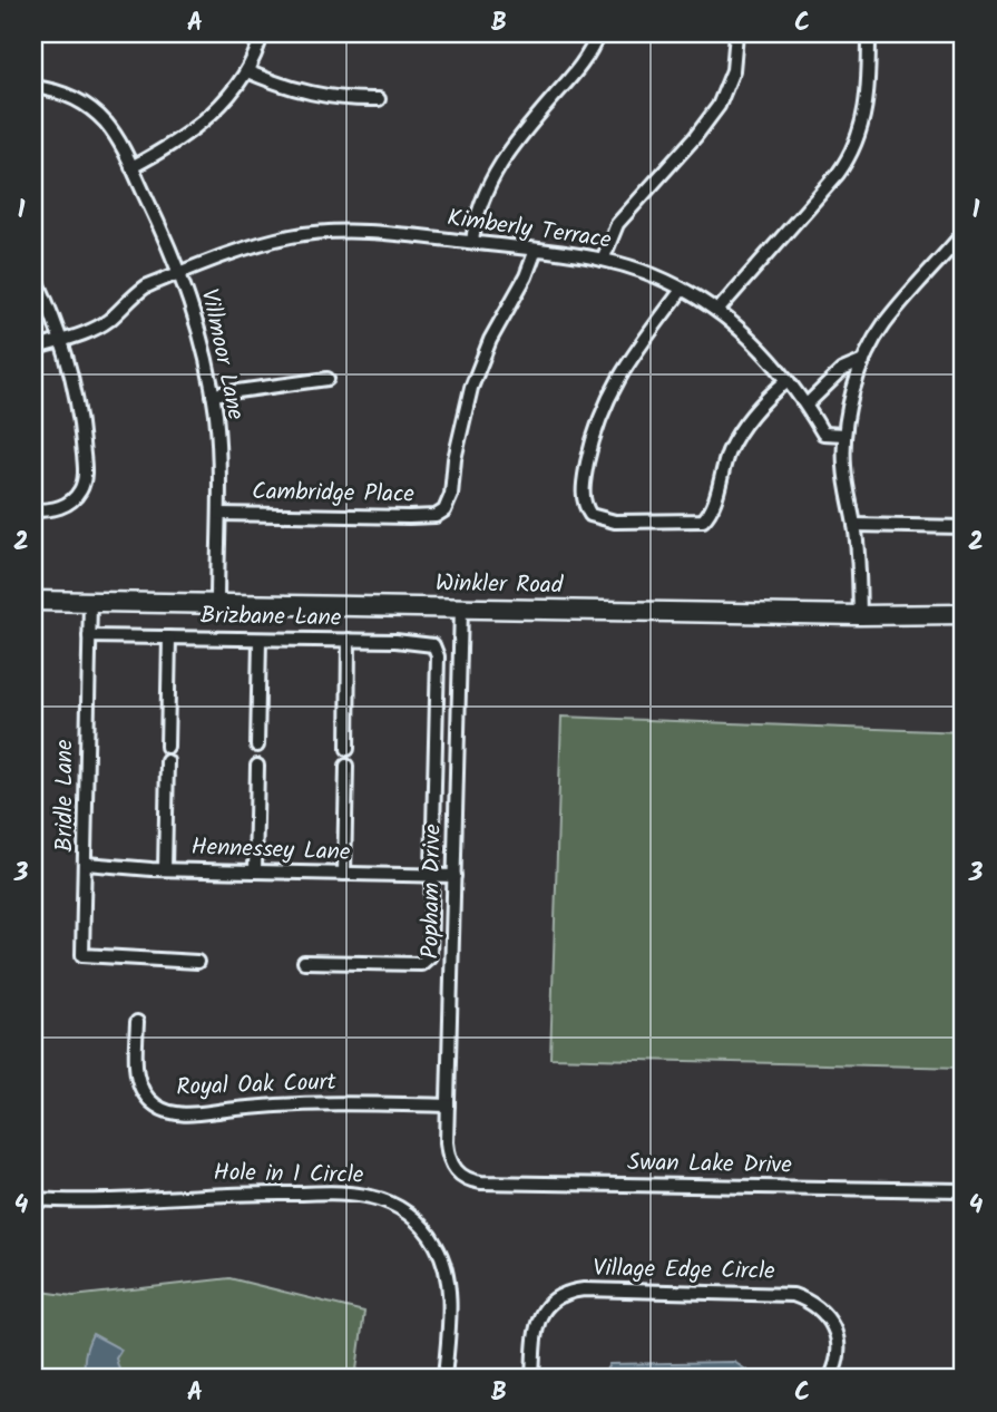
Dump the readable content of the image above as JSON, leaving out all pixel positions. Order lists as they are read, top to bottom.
{
  "streets": {
    "street": [
      "Kimberly Terrace",
      "Villmoor Lane",
      "Cambridge Place",
      "Winkler Road",
      "Brizbane Lane",
      "Bridle Lane",
      "Hennessey Lane",
      "Popham Drive",
      "Royal Oak Court",
      "Swan Lake Drive",
      "Hole in 1 Circle",
      "Village Edge Circle"
    ]
  },
  "crossings": [
    ["Kimberly Terrace", "Villmoor Lane"],
    ["Kimberly Terrace", "Cambridge Place"],
    ["Villmoor Lane", "Cambridge Place"],
    ["Villmoor Lane", "Winkler Road"],
    ["Winkler Road", "Bridle Lane"],
    ["Winkler Road", "Popham Drive"],
    ["Brizbane Lane", "Bridle Lane"],
    ["Brizbane Lane", "Hennessey Lane"],
    ["Bridle Lane", "Hennessey Lane"],
    ["Hennessey Lane", "Popham Drive"],
    ["Popham Drive", "Royal Oak Court"],
    ["Popham Drive", "Swan Lake Drive"]
  ],
  "grid": {
    "columns": ["A", "B", "C"],
    "rows": [
      "1",
      "2",
      "3",
      "4"
    ]
  }
}
